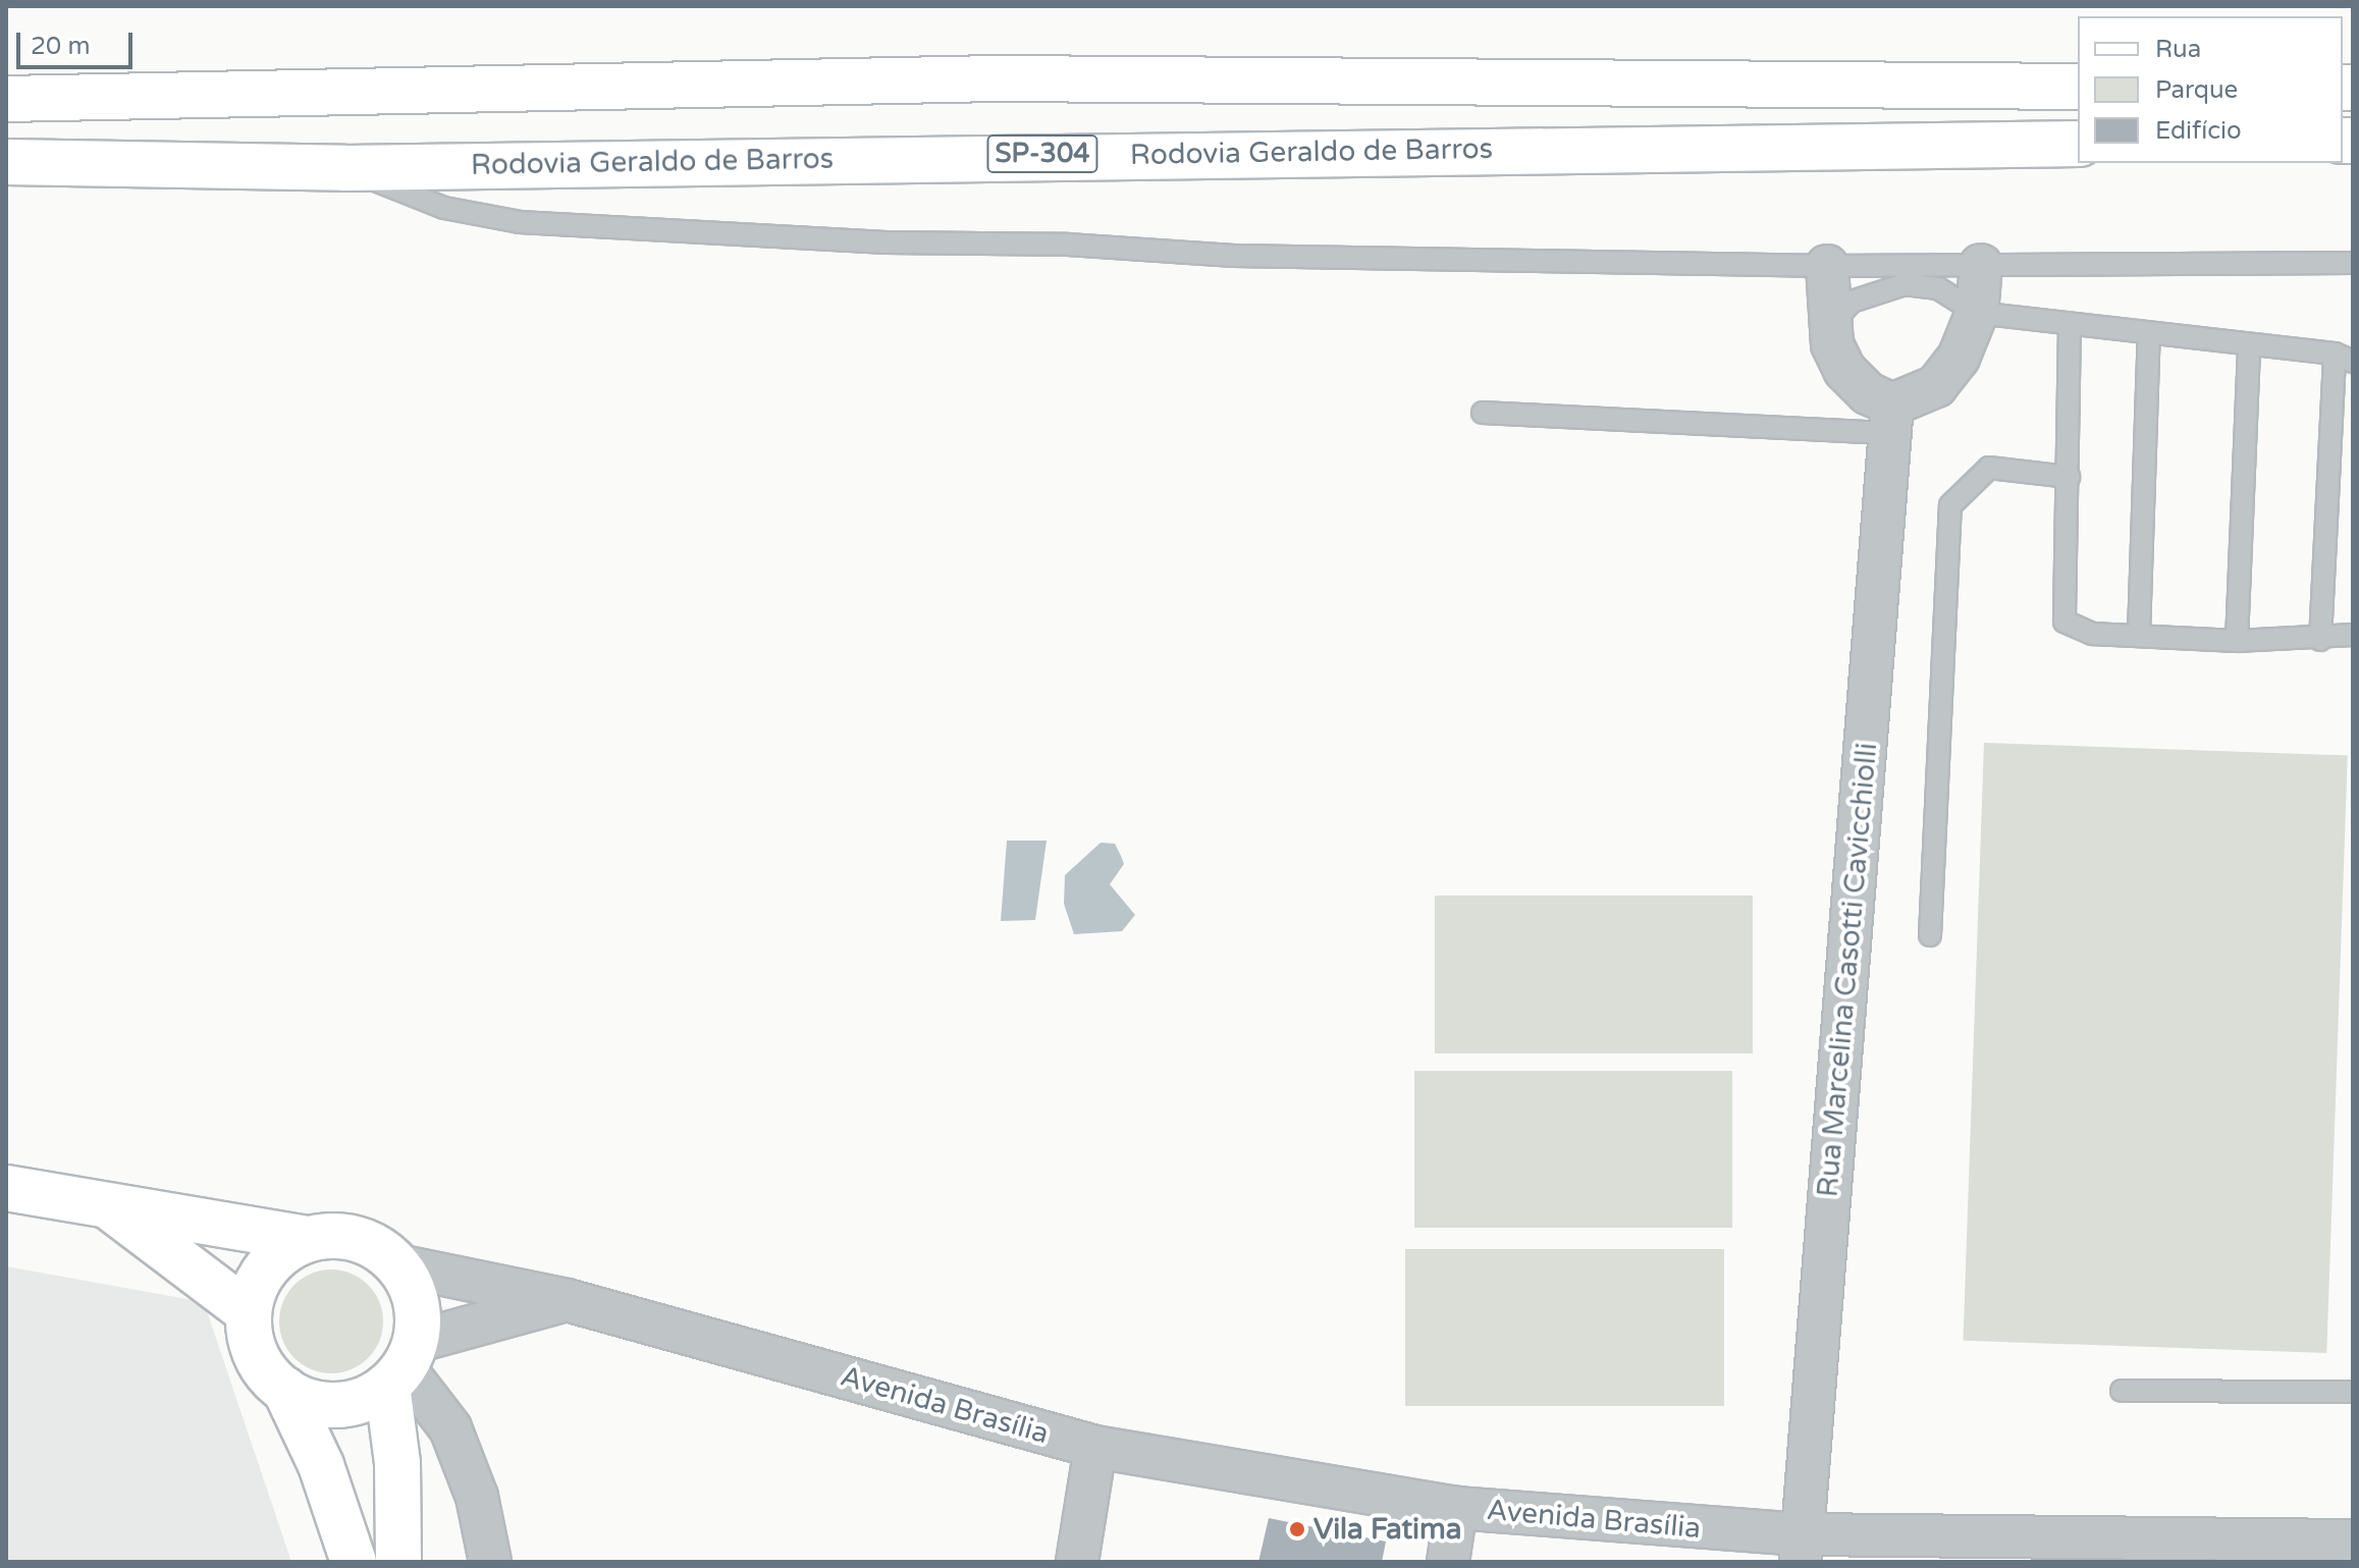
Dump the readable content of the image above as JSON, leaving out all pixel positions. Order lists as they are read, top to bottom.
{
  "streets": {
    "main road": ["Rodovia Geraldo de Barros", "SP-304"],
    "street": ["Rua Marcelina Casotti Cavicchiolli", "Avenida Brasília"]
  },
  "crossings": [
    ["Rua Marcelina Casotti Cavicchiolli", "Avenida Brasília"]
  ],
  "places": ["Vila Fatima"],
  "legend": ["Rua", "Parque", "Edifício"],
  "scale_bar": "20 m"
}
